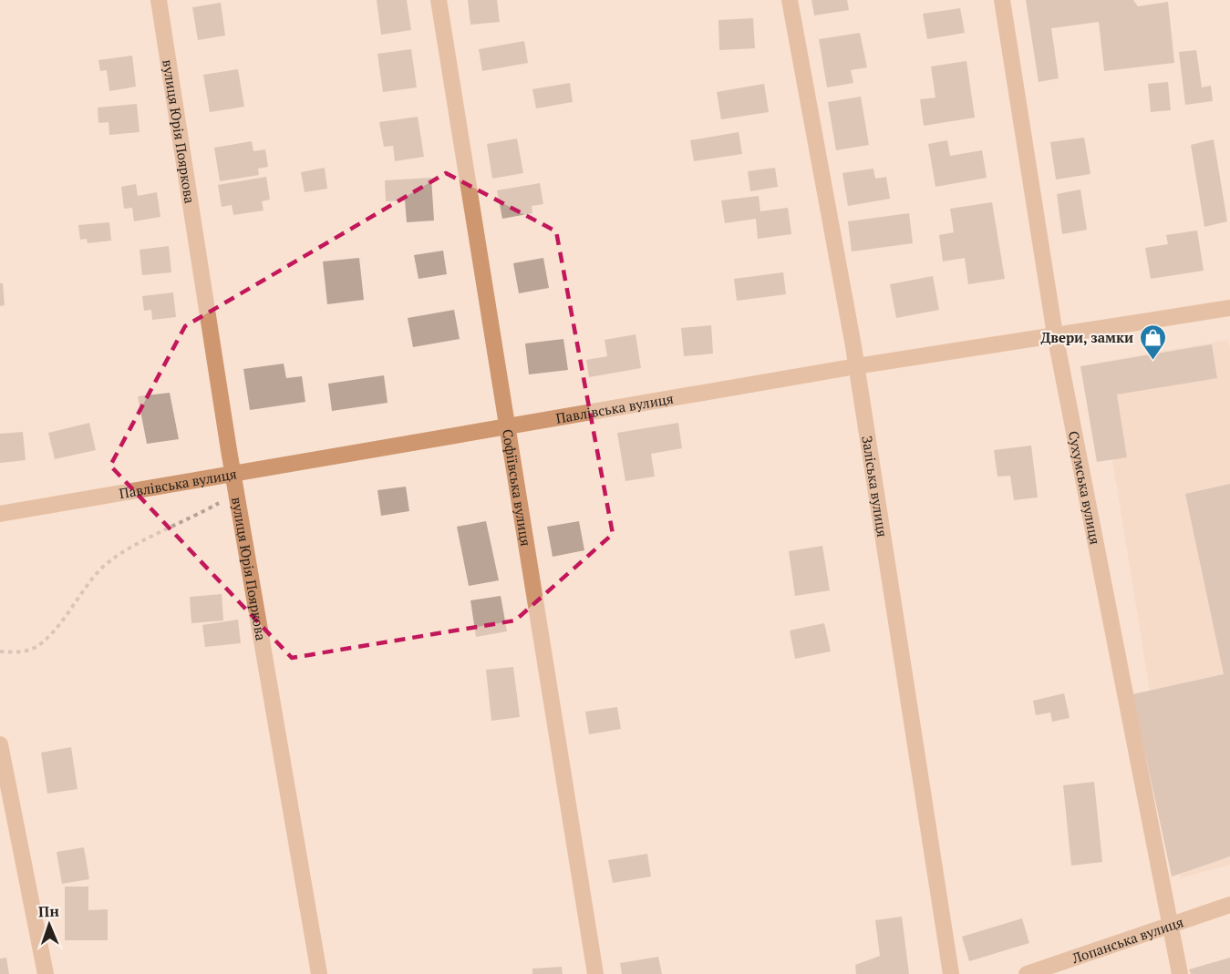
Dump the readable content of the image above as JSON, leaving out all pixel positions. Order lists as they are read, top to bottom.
{
  "streets": {
    "street": [
      "вулиця Юрія Пояркова",
      "Павлівська вулиця",
      "Софіївська вулиця",
      "Заліська вулиця",
      "Сухумська вулиця",
      "Лопанська вулиця"
    ]
  },
  "crossings": [
    ["вулиця Юрія Пояркова", "Павлівська вулиця"],
    ["Павлівська вулиця", "Софіївська вулиця"],
    ["Павлівська вулиця", "Заліська вулиця"],
    ["Павлівська вулиця", "Сухумська вулиця"],
    ["Сухумська вулиця", "Лопанська вулиця"]
  ],
  "places": {
    "shop": ["Двери, замки"]
  },
  "north": "top"
}
